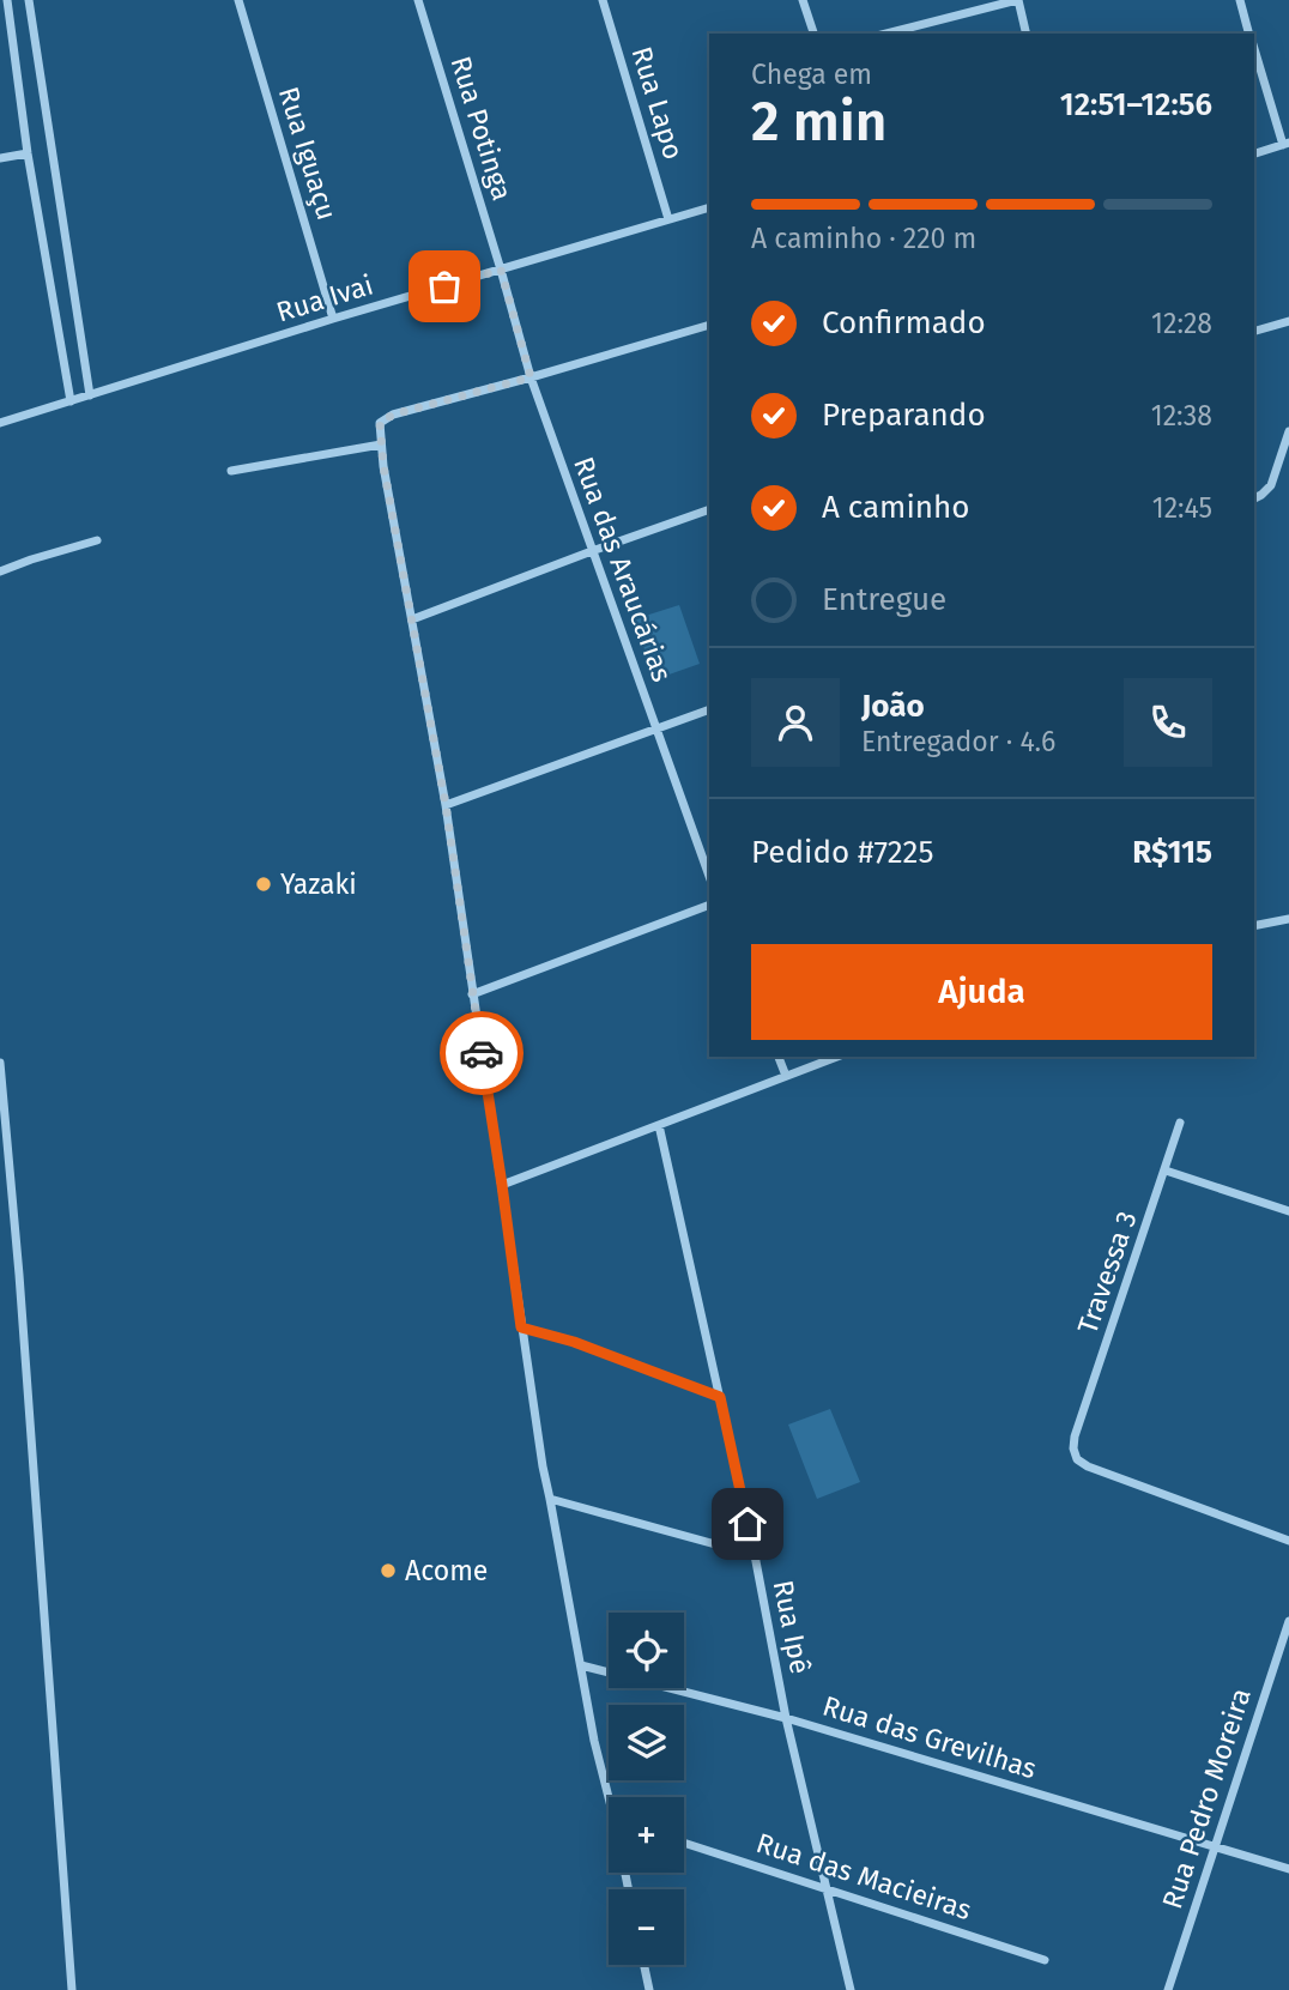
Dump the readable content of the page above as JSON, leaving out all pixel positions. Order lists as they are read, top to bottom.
{
  "streets": {
    "street": [
      "Rua Lapo",
      "Rua Potinga",
      "Rua Iguaçu",
      "Rua Ivai",
      "Rua das Araucárias",
      "Travessa 3",
      "Rua Ipê",
      "Rua das Grevilhas",
      "Rua Pedro Moreira",
      "Rua das Macieiras"
    ]
  },
  "crossings": [
    ["Rua Lapo", "Rua Ivai"],
    ["Rua Potinga", "Rua Ivai"],
    ["Rua Potinga", "Rua das Araucárias"],
    ["Rua Iguaçu", "Rua Ivai"],
    ["Rua Ivai", "Rua das Araucárias"],
    ["Rua Ipê", "Rua das Grevilhas"],
    ["Rua Ipê", "Rua das Macieiras"],
    ["Rua das Grevilhas", "Rua Pedro Moreira"]
  ],
  "places": ["Yazaki", "Acome"],
  "page": {
    "heading": ["2 min", "Chega em", "12:51–12:56"],
    "panel": [
      "João",
      "Entregador · 4.6",
      "Pedido #7225",
      "R$115"
    ],
    "bar": "A caminho · 220 m",
    "list": [
      ["Confirmado", "12:28"],
      ["Preparando", "12:38"],
      ["A caminho", "12:45"],
      "Entregue"
    ],
    "buttons": "Ajuda",
    "map_buttons": ["+", "−"]
  }
}
